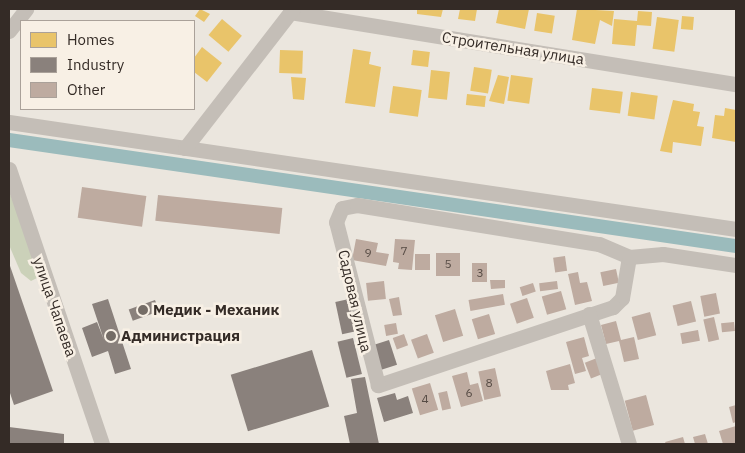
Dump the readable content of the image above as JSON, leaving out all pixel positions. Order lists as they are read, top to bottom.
{
  "streets": {
    "street": ["Строительная улица", "Садовая улица", "улица Чапаева"]
  },
  "places": ["Медик - Механик", "Администрация"],
  "house_numbers": [
    "7",
    "9",
    "5",
    "3",
    "8",
    "6",
    "4"
  ],
  "legend": ["Homes", "Industry", "Other"]
}
